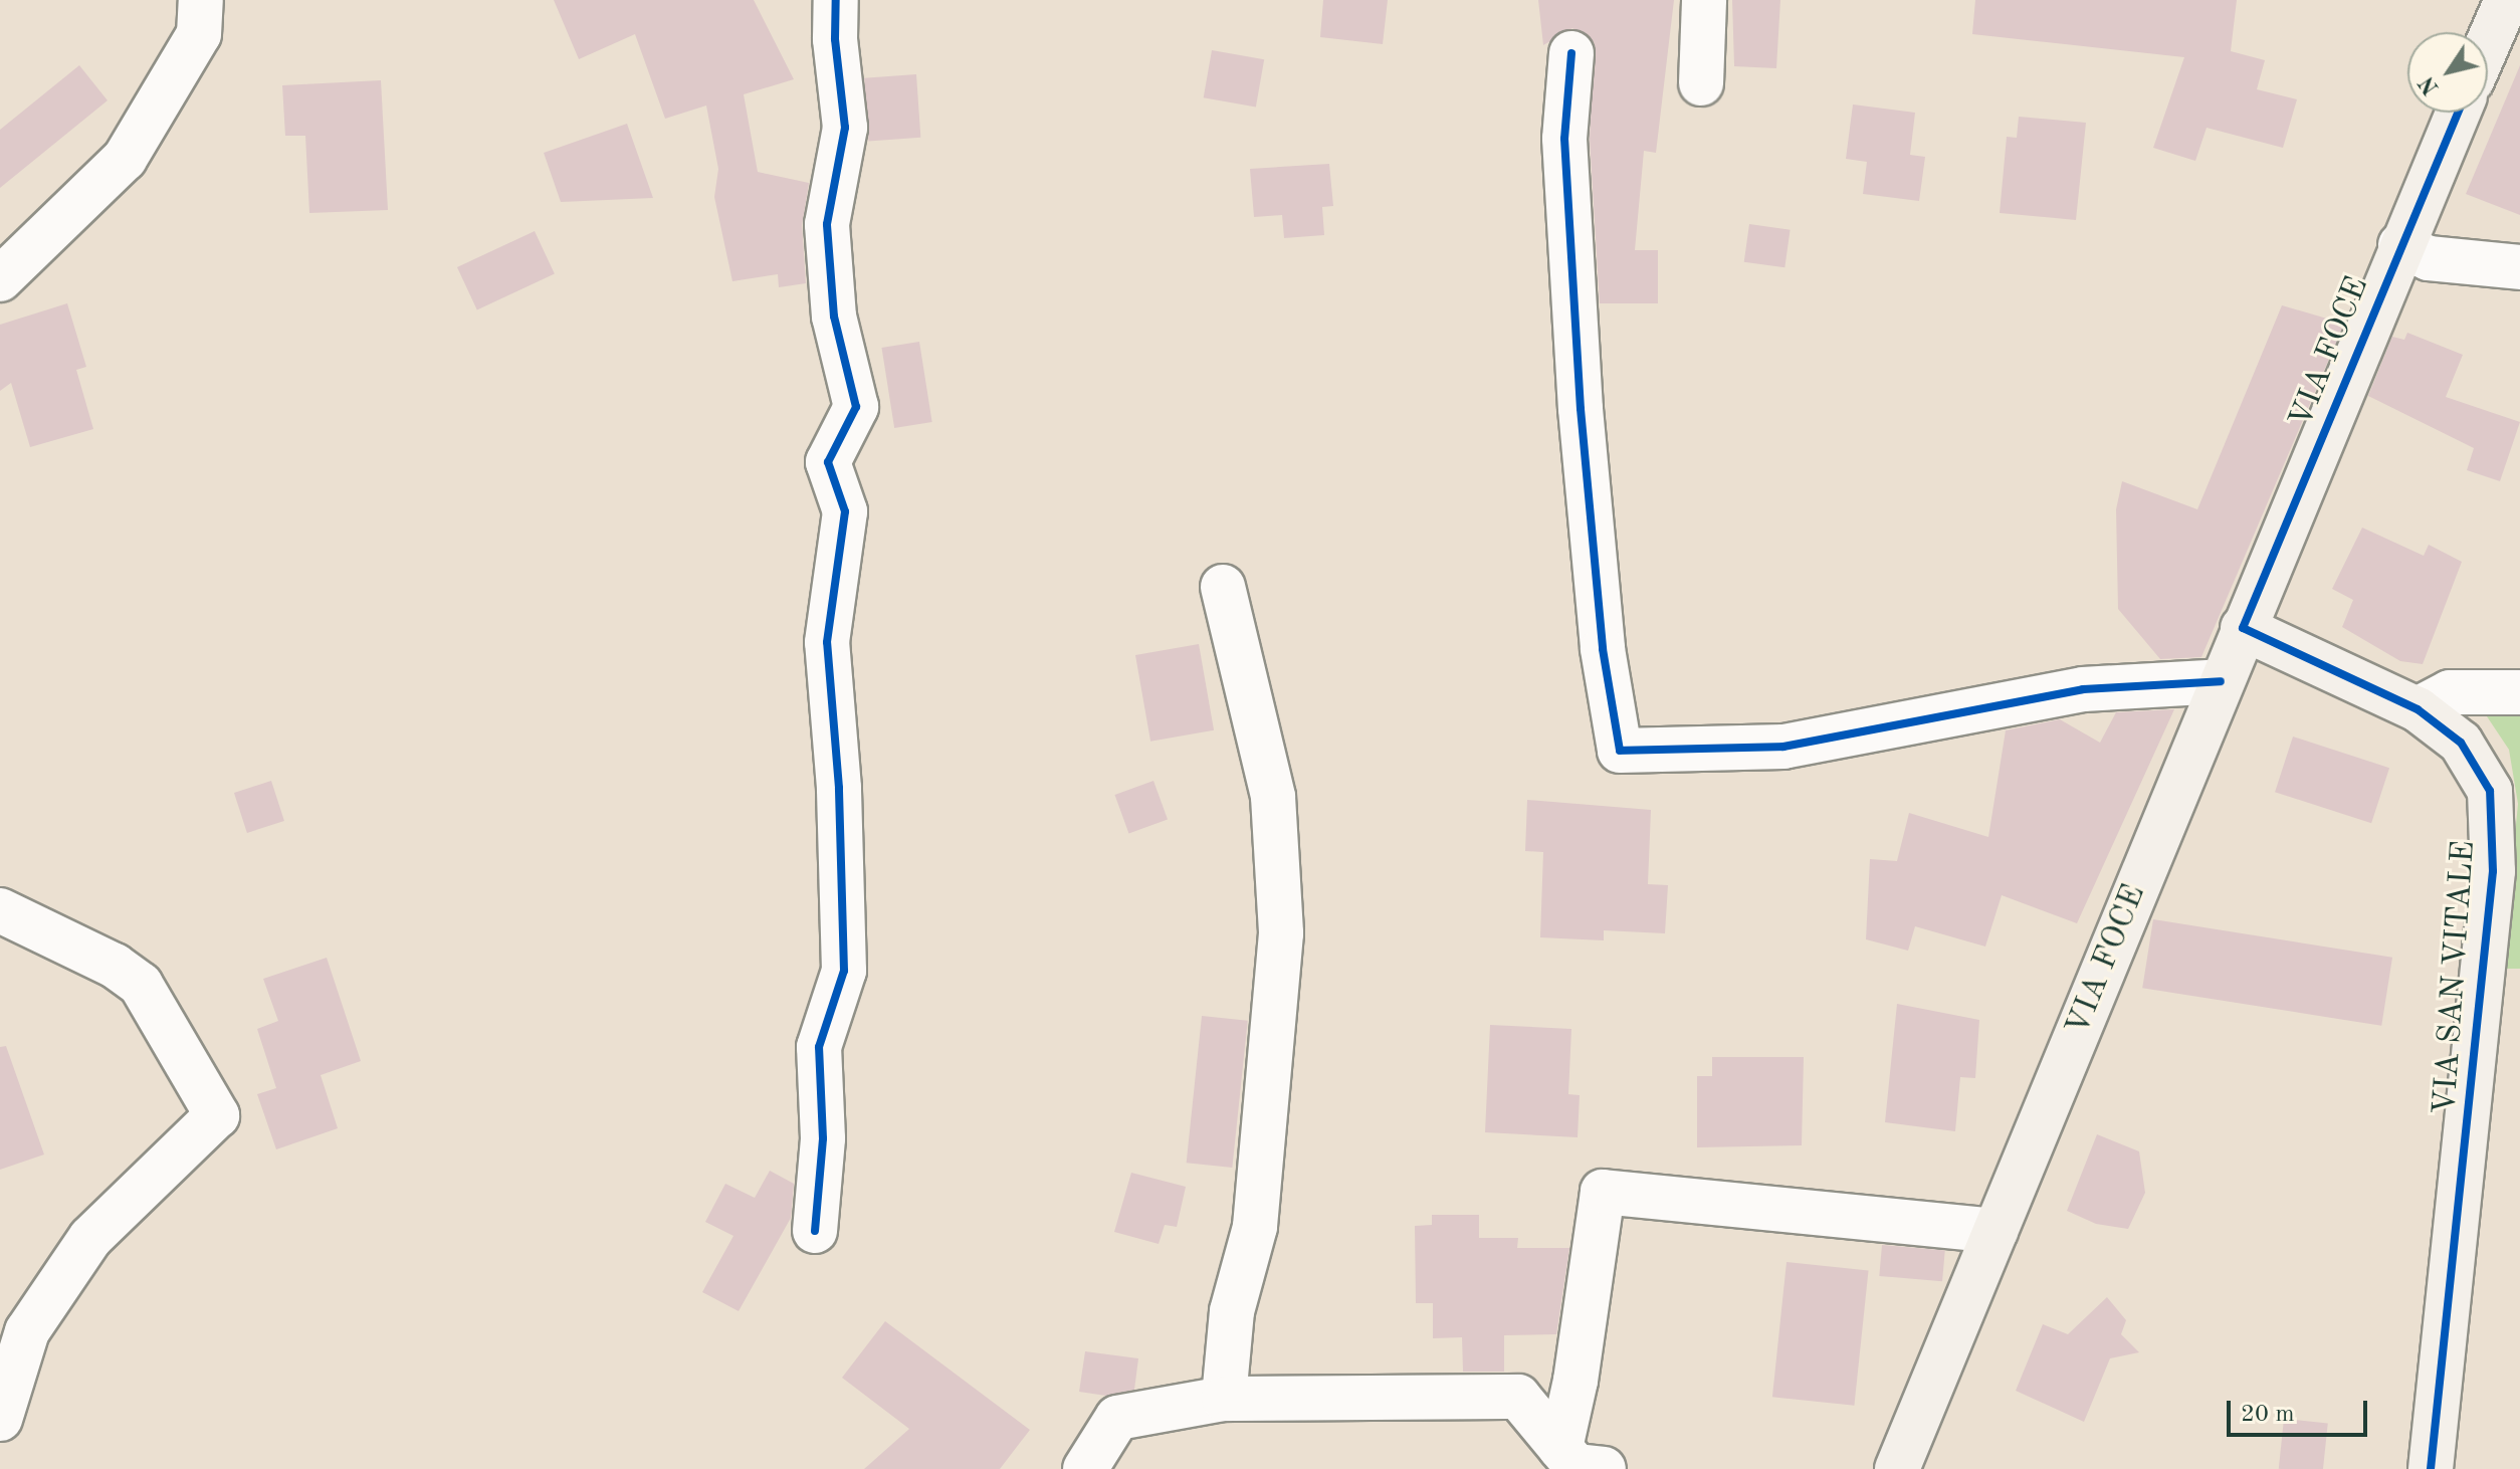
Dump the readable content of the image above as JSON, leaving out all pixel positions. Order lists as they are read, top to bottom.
{
  "streets": {
    "main road": ["VIA FOCE", "VIA SAN VITALE"]
  },
  "crossings": [
    ["VIA FOCE", "VIA SAN VITALE"]
  ],
  "scale_bar": "20 m",
  "north": "bottom left"
}
